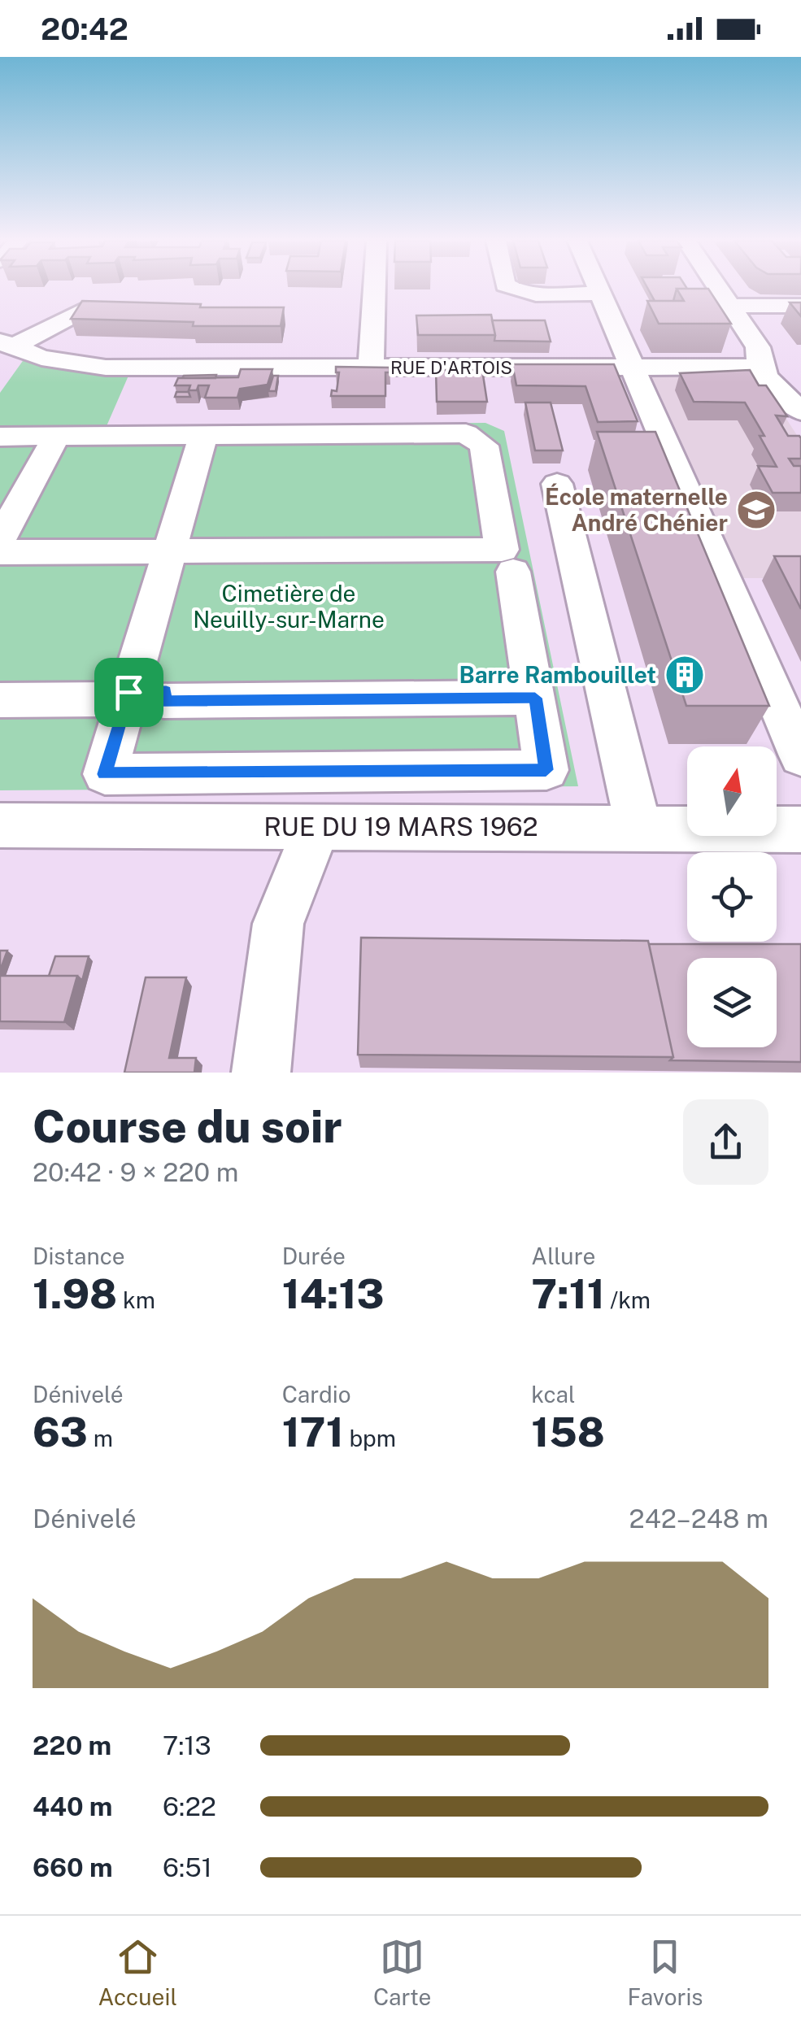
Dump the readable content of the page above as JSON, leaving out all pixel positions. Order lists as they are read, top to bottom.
{
  "streets": {
    "street": ["RUE D'ARTOIS", "RUE DU 19 MARS 1962"]
  },
  "parks": ["Cimetière de Neuilly-sur-Marne"],
  "places": {
    "school or university": ["École maternelle André Chénier"],
    "building": ["Barre Rambouillet"]
  },
  "north": "top",
  "page": {
    "status": "20:42",
    "heading": ["Course du soir", "20:42 · 9 × 220 m"],
    "stats": [
      ["Distance", "1.98 km"],
      ["Durée", "14:13"],
      ["Allure", "7:11 /km"],
      ["Dénivelé", "63 m"],
      ["Cardio", "171 bpm"],
      ["kcal", "158"]
    ],
    "chart": ["Dénivelé", "242–248 m"],
    "list": [
      {
        "name": "220 m",
        "note": "7:13"
      },
      {
        "name": "440 m",
        "note": "6:22"
      },
      {
        "name": "660 m",
        "note": "6:51"
      }
    ],
    "tabs": ["Accueil", "Carte", "Favoris"]
  }
}
